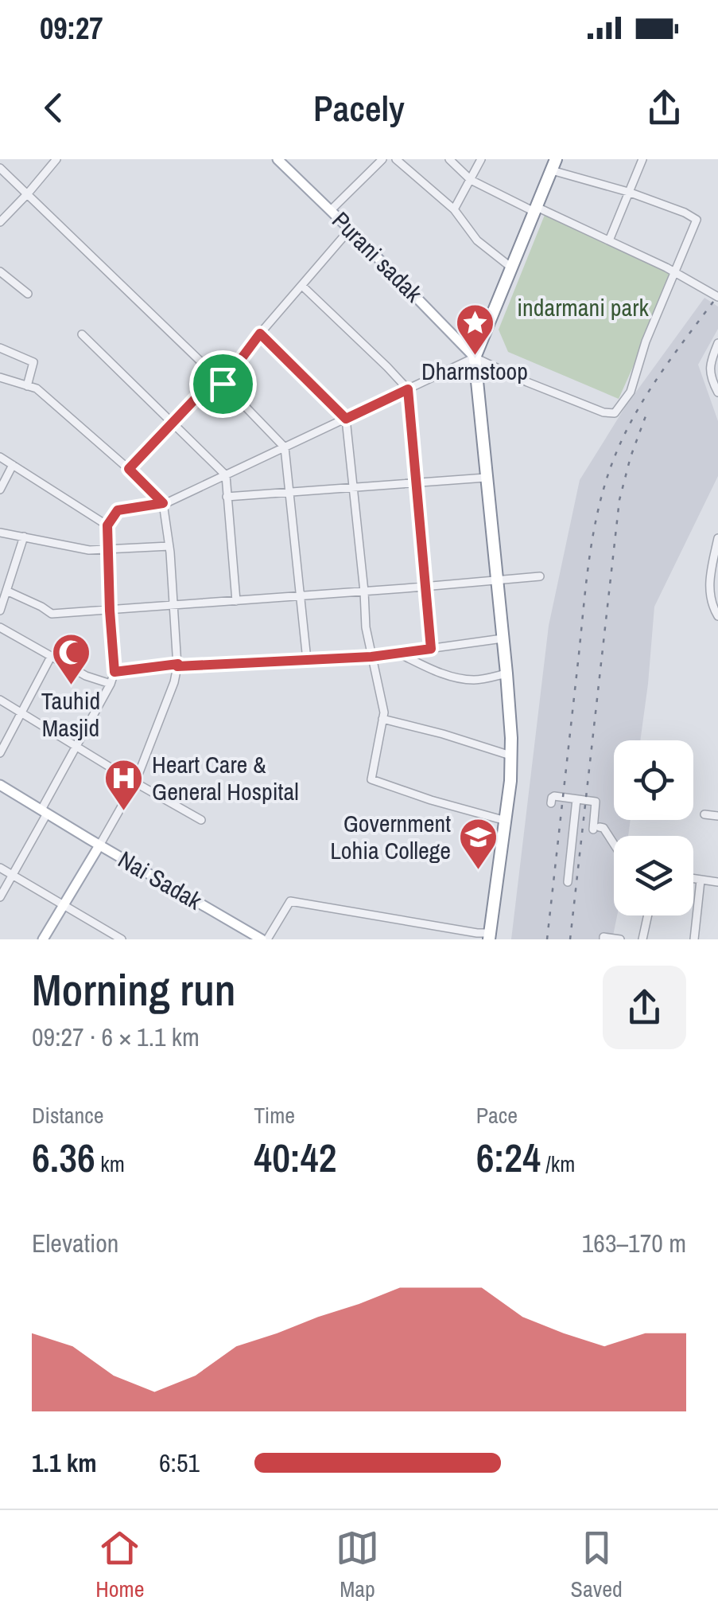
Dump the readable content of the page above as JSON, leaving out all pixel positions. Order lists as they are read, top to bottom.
{
  "streets": {
    "main road": ["Purani sadak", "Nai Sadak"]
  },
  "parks": ["indarmani park"],
  "places": {
    "place": ["Dharmstoop"],
    "mosque": ["Tauhid Masjid"],
    "hospital": ["Heart Care & General Hospital"],
    "school or university": ["Government Lohia College"]
  },
  "page": {
    "status": "09:27",
    "header": "Pacely",
    "heading": ["Morning run", "09:27 · 6 × 1.1 km"],
    "stats": [
      ["Distance", "6.36 km"],
      ["Time", "40:42"],
      ["Pace", "6:24 /km"]
    ],
    "chart": ["Elevation", "163–170 m"],
    "list": [
      {
        "name": "1.1 km",
        "note": "6:51"
      }
    ],
    "tabs": ["Home", "Map", "Saved"]
  }
}
